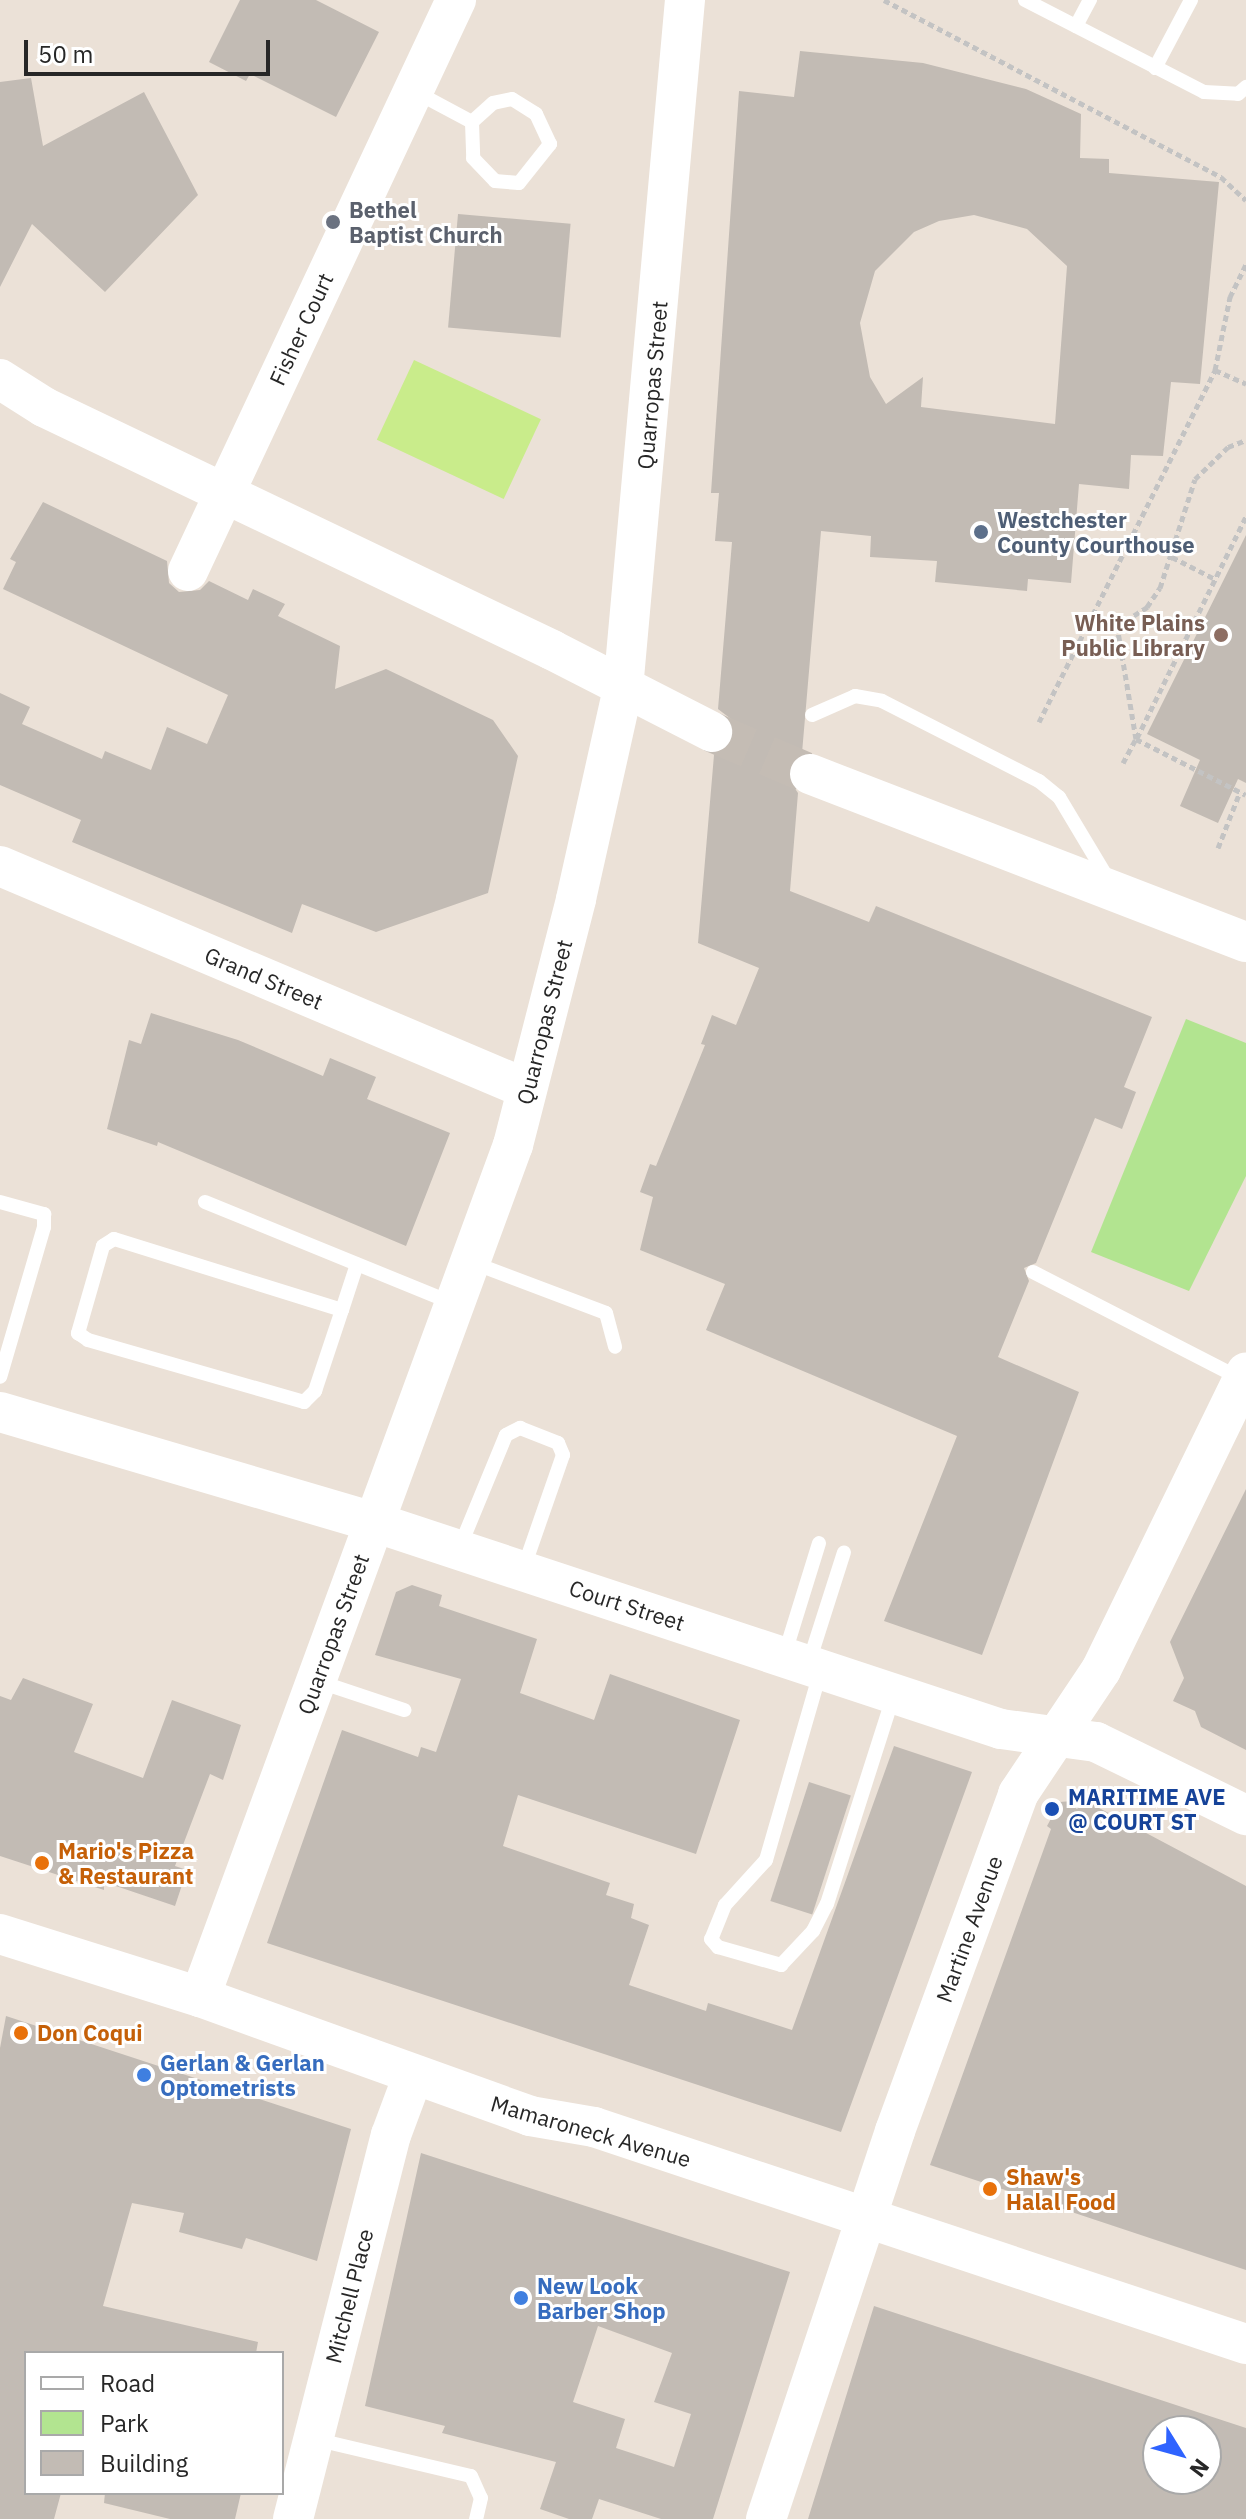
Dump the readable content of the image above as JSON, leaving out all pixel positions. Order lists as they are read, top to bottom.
{
  "streets": {
    "street": [
      "Fisher Court",
      "Quarropas Street",
      "Grand Street",
      "Court Street",
      "Martine Avenue",
      "Mamaroneck Avenue",
      "Mitchell Place"
    ]
  },
  "crossings": [
    ["Quarropas Street", "Grand Street"],
    ["Quarropas Street", "Court Street"],
    ["Quarropas Street", "Mamaroneck Avenue"],
    ["Court Street", "Martine Avenue"],
    ["Martine Avenue", "Mamaroneck Avenue"],
    ["Mamaroneck Avenue", "Mitchell Place"]
  ],
  "places": [
    "Bethel Baptist Church",
    "Westchester County Courthouse",
    "White Plains Public Library",
    "MARITIME AVE @ COURT ST",
    "Mario's Pizza & Restaurant",
    "Don Coqui",
    "Gerlan & Gerlan Optometrists",
    "Shaw's Halal Food",
    "New Look Barber Shop"
  ],
  "legend": ["Road", "Park", "Building"],
  "scale_bar": "50 m",
  "north": "bottom right"
}
